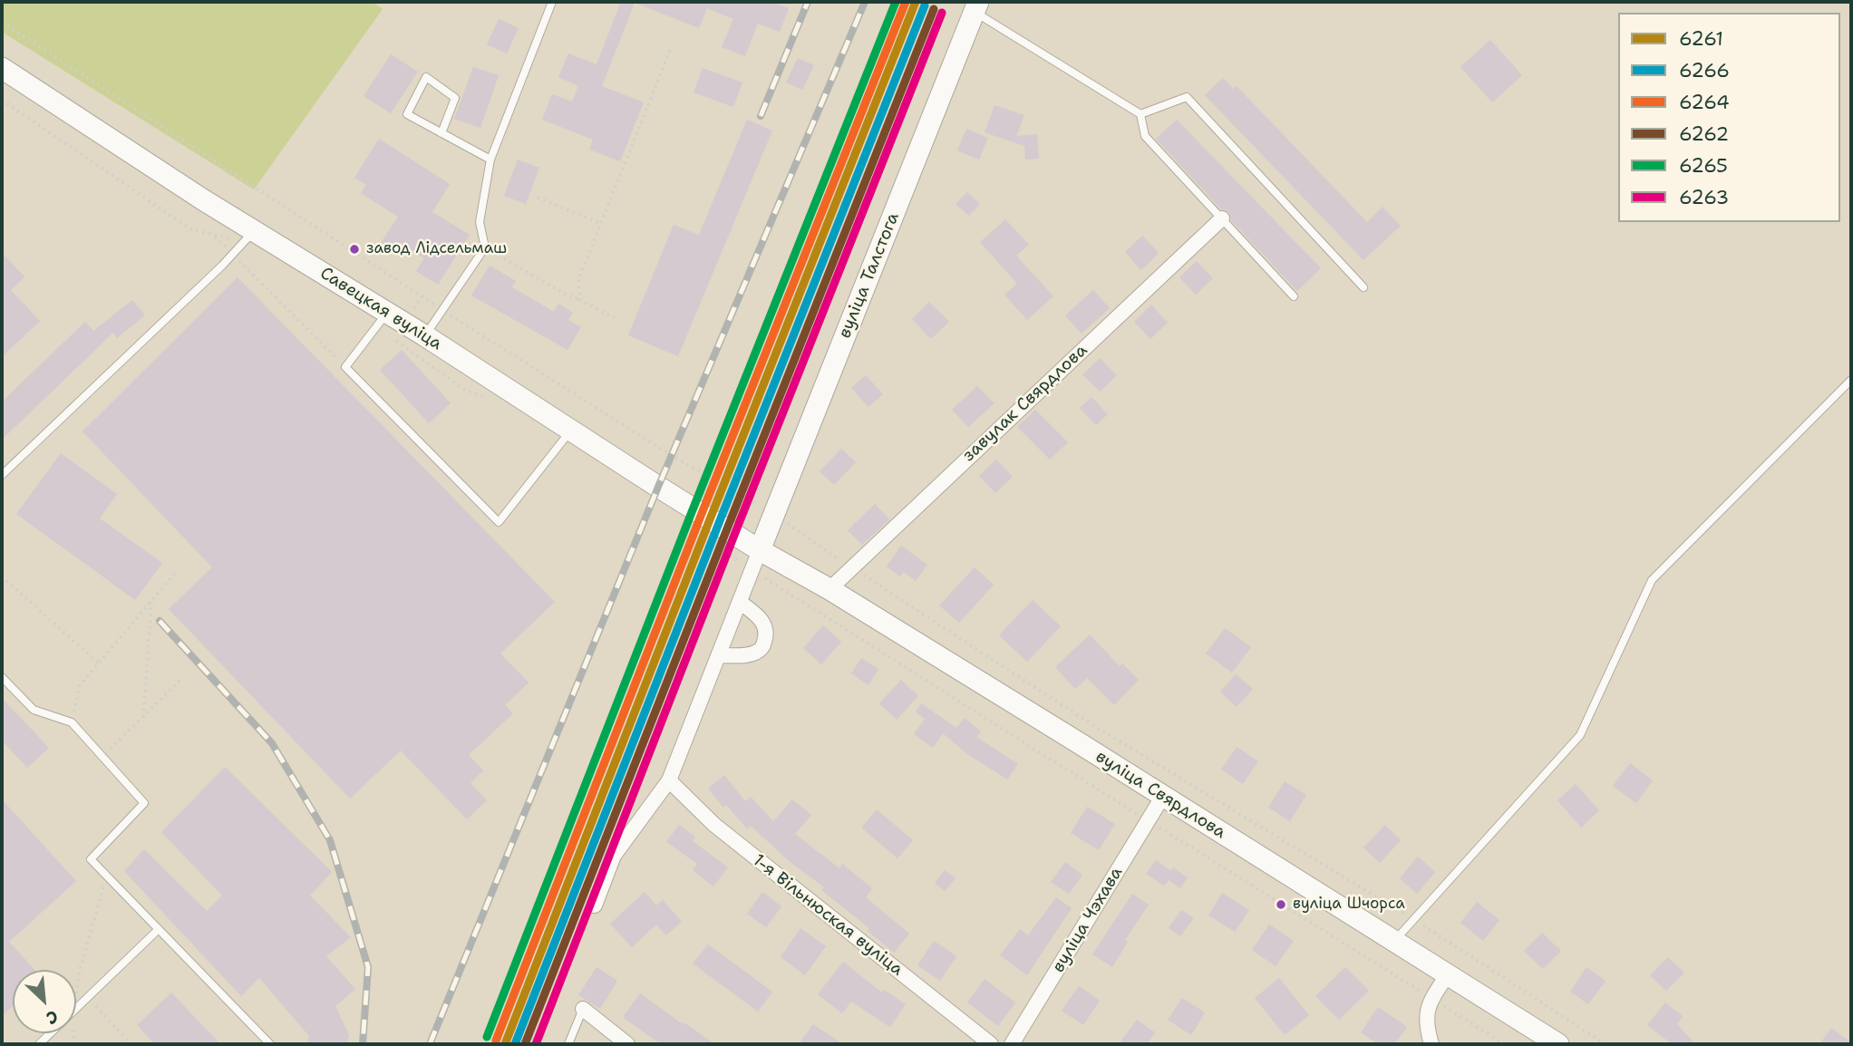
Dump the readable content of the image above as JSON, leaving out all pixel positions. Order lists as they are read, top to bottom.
{
  "streets": {
    "main road": ["вуліца Талстога", "Савецкая вуліца", "вуліца Свярдлова"],
    "street": ["завулак Свярдлова", "1-я Вільнюская вуліца", "вуліца Чэхава"]
  },
  "crossings": [
    ["вуліца Талстога", "Савецкая вуліца"],
    ["вуліца Талстога", "вуліца Свярдлова"],
    ["Савецкая вуліца", "вуліца Свярдлова"],
    ["завулак Свярдлова", "вуліца Свярдлова"],
    ["вуліца Свярдлова", "вуліца Чэхава"]
  ],
  "places": ["завод Лідсельмаш", "вуліца Шчорса"],
  "lines": [
    "transit line 6261",
    "transit line 6264",
    "transit line 6265",
    "transit line 6266",
    "transit line 6262",
    "transit line 6263"
  ],
  "legend": [
    "6261",
    "6266",
    "6264",
    "6262",
    "6265",
    "6263"
  ],
  "north": "bottom right"
}
